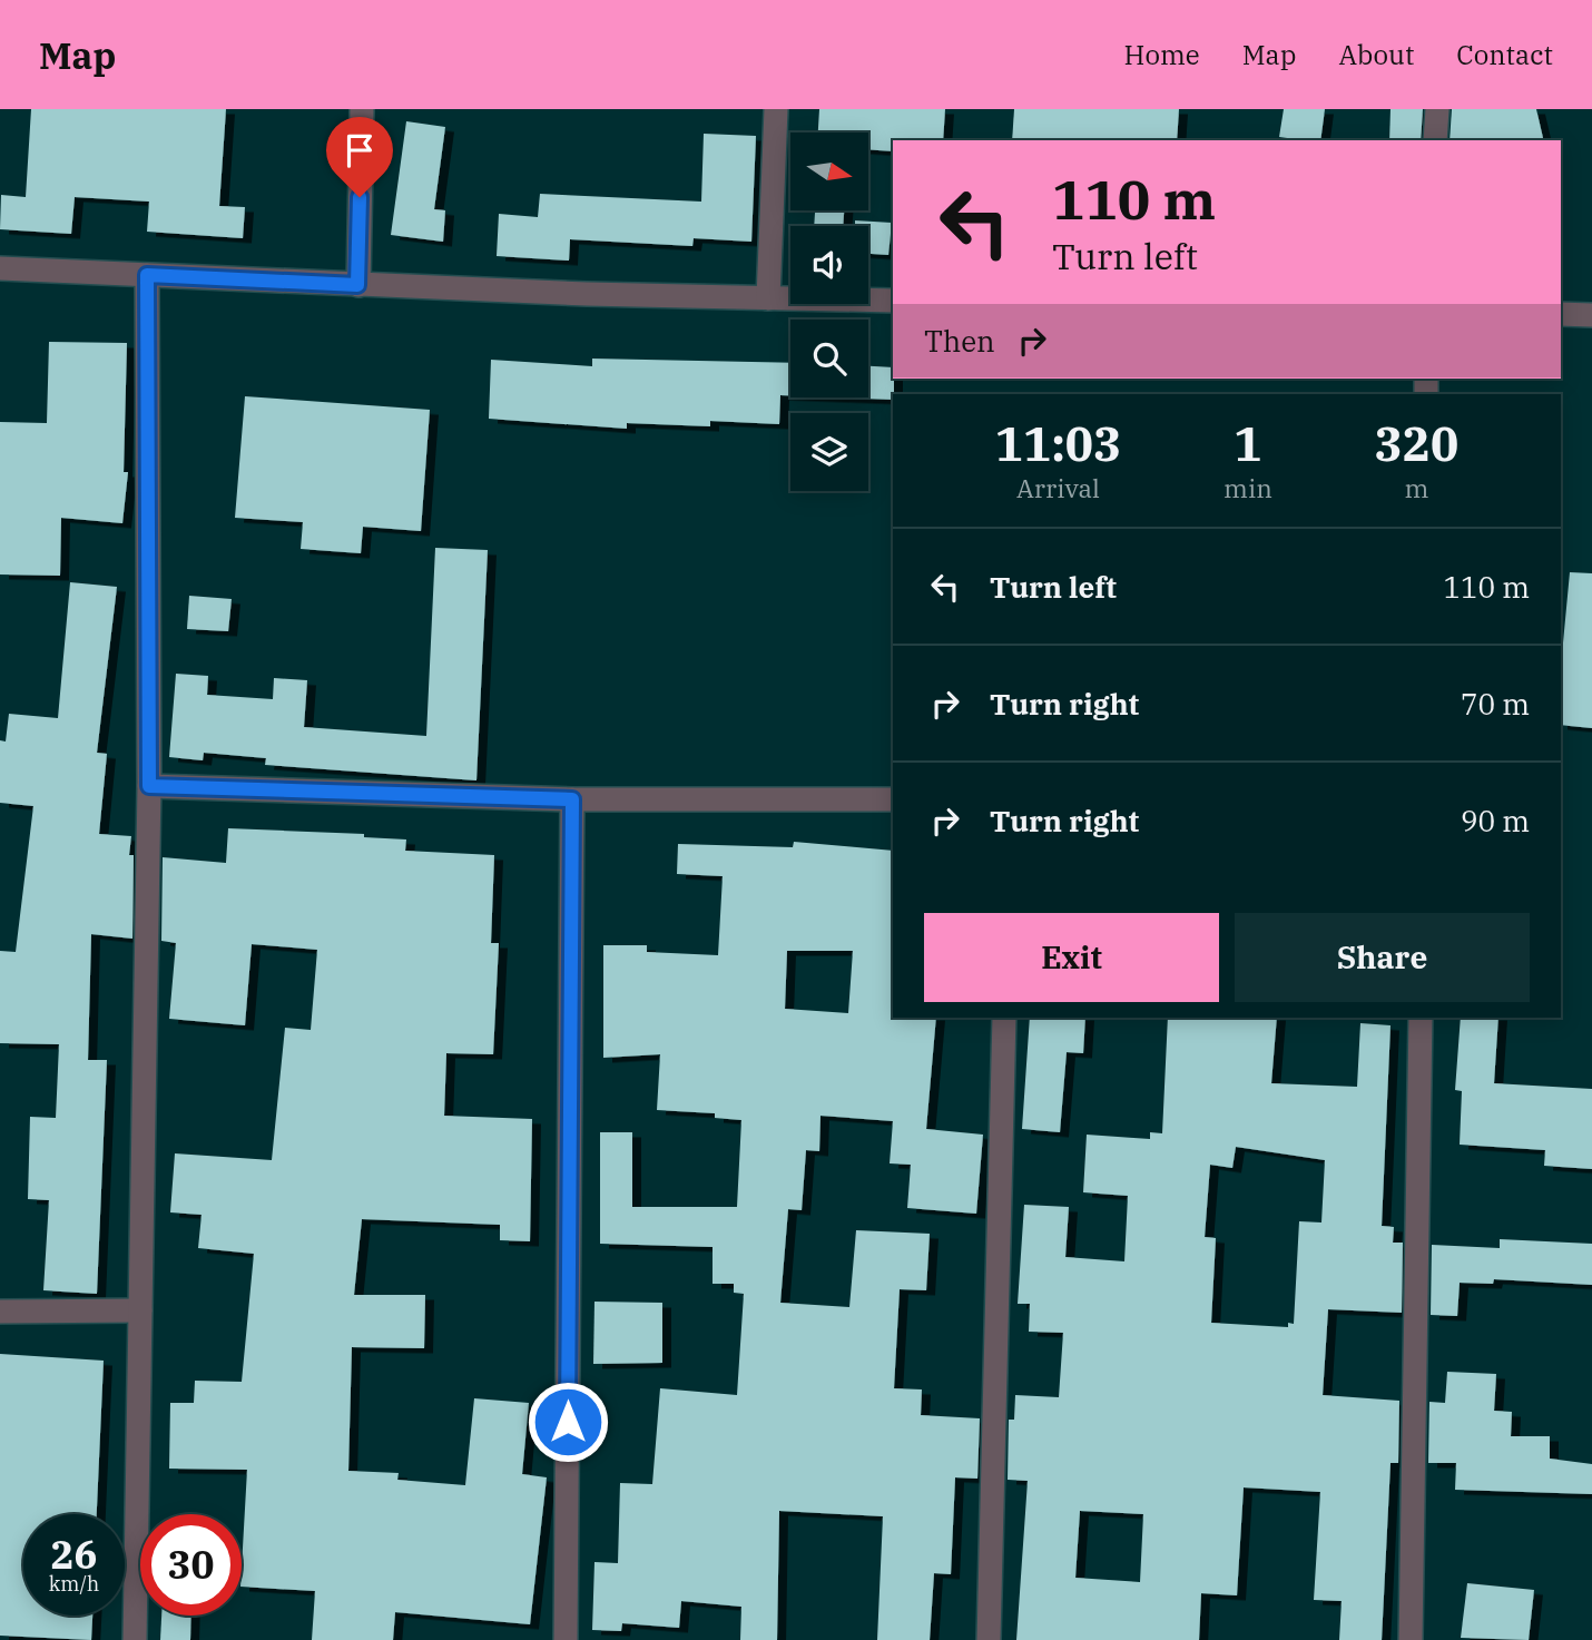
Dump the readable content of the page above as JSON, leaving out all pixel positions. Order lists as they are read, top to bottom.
{
  "north": "right",
  "page": {
    "header": "Map",
    "nav": [
      "Home",
      "Map",
      "About",
      "Contact"
    ],
    "turn": ["110 m", "Turn left"],
    "then": "Then",
    "eta": [
      "11:03",
      "Arrival",
      "1",
      "min",
      "320",
      "m"
    ],
    "list": [
      {
        "name": "Turn left",
        "value": "110 m"
      },
      {
        "name": "Turn right",
        "value": "70 m"
      },
      {
        "name": "Turn right",
        "value": "90 m"
      }
    ],
    "buttons": ["Exit", "Share"],
    "speed": "26 km/h",
    "limit": "30"
  }
}
